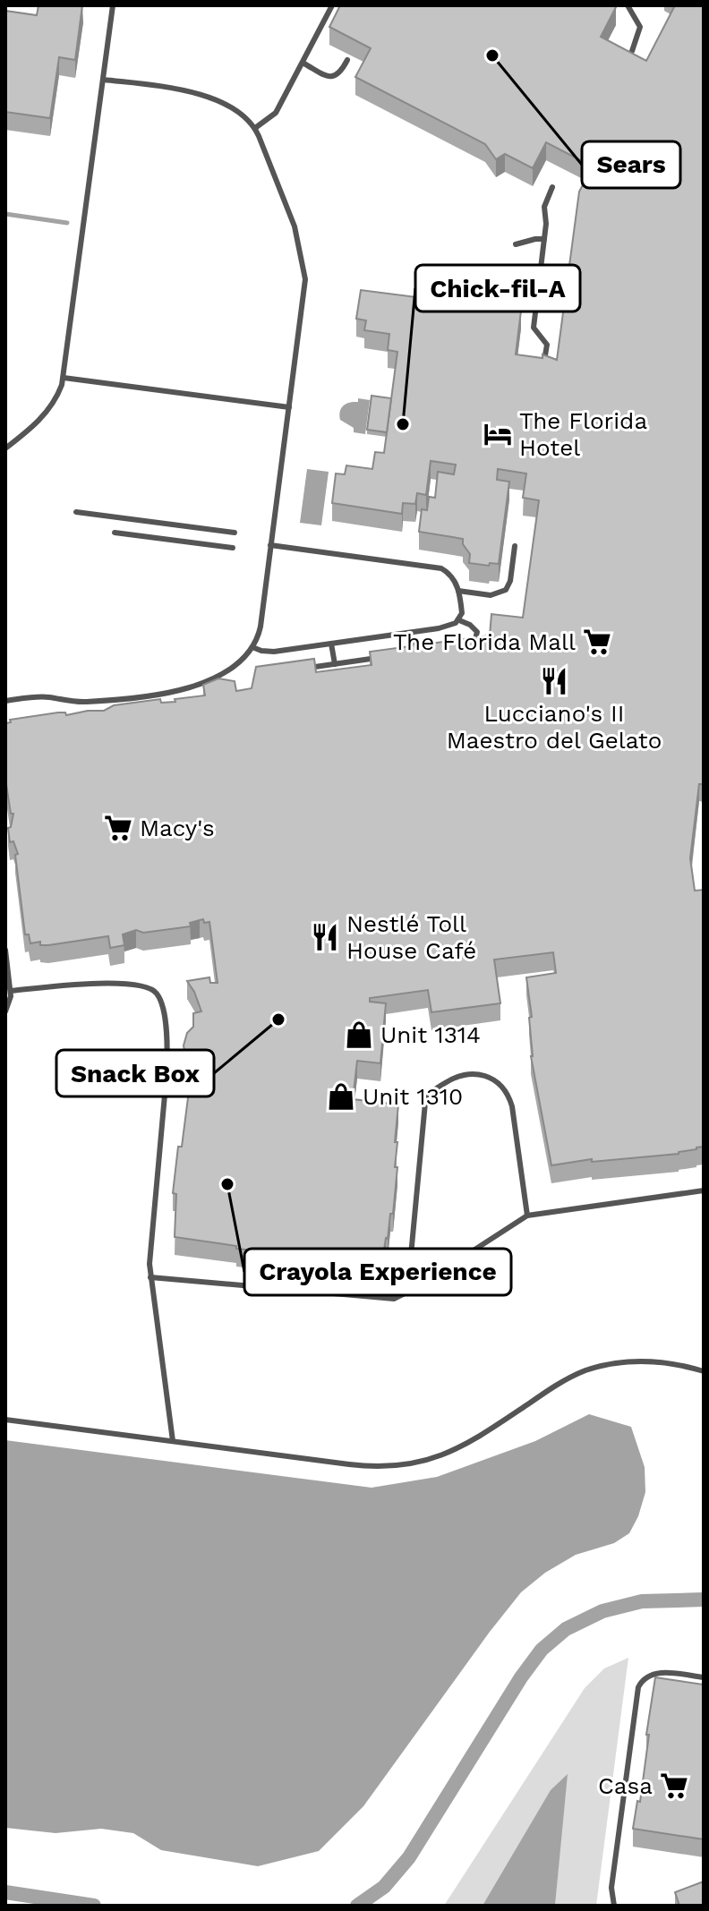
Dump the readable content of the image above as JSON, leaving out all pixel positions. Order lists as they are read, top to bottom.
{
  "places": {
    "other": [
      "Sears",
      "Chick-fil-A",
      "Snack Box",
      "Crayola Experience"
    ],
    "hotel": ["The Florida Hotel"],
    "supermarket": ["The Florida Mall", "Macy's", "Casa"],
    "restaurant": ["Lucciano's II Maestro del Gelato", "Nestlé Toll House Café"],
    "shop": ["Unit 1314", "Unit 1310"]
  }
}
